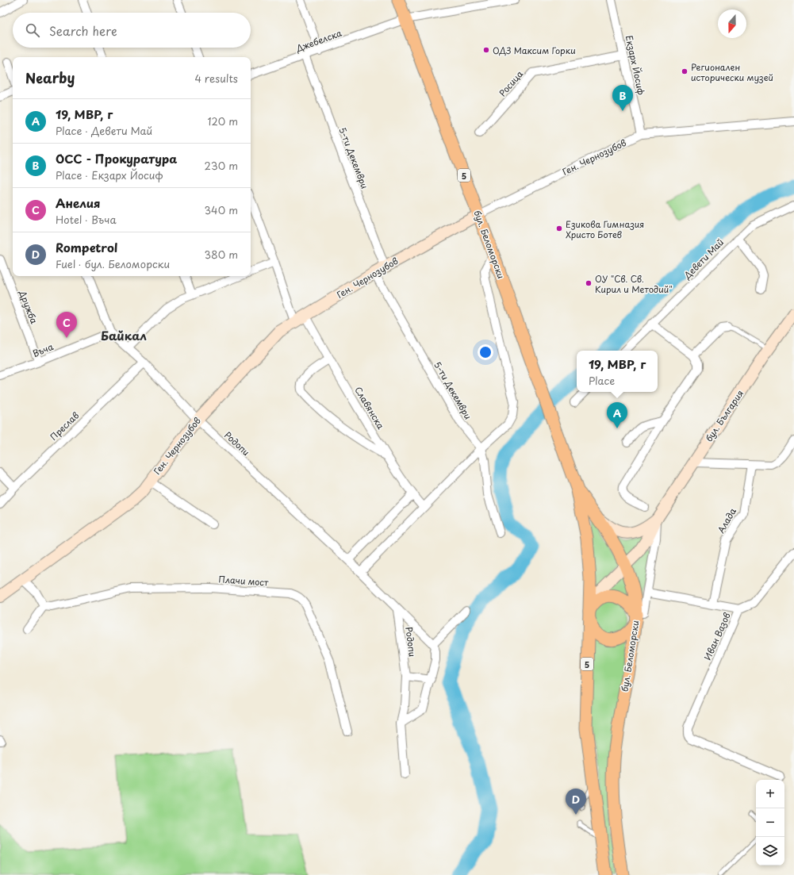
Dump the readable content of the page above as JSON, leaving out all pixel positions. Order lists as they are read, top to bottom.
{
  "streets": {
    "main road": ["5", "бул. Беломорски"],
    "street": [
      "Джебелска",
      "Екзарх Йосиф",
      "Росица",
      "Ген. Чернозубов",
      "5-ти Декември",
      "Девети Май",
      "Дружба",
      "Въча",
      "Славянска",
      "бул. България",
      "Преслав",
      "Родопи",
      "Алада",
      "Плачи мост",
      "Иван Вазов"
    ]
  },
  "crossings": [
    ["Джебелска", "5-ти Декември"],
    ["Джебелска", "бул. Беломорски"],
    ["Екзарх Йосиф", "Росица"],
    ["Екзарх Йосиф", "Ген. Чернозубов"],
    ["Ген. Чернозубов", "5-ти Декември"],
    ["Ген. Чернозубов", "бул. Беломорски"],
    ["Ген. Чернозубов", "Славянска"],
    ["Ген. Чернозубов", "Родопи"],
    ["5", "бул. Беломорски"],
    ["бул. Беломорски", "бул. България"],
    ["Дружба", "Въча"],
    ["Въча", "Родопи"],
    ["Преслав", "Родопи"]
  ],
  "districts": ["Байкал"],
  "places": [
    "ОДЗ Максим Горки",
    "Регионален исторически музей",
    "Езикова Гимназия Христо Ботев",
    "ОУ \"Св. Св. Кирил и Методий\""
  ],
  "north": "bottom",
  "page": {
    "search": "Search here",
    "heading": ["Nearby", "4 results"],
    "pins": [
      "B",
      "C",
      "A",
      "D"
    ],
    "list": [
      {
        "mark": "A",
        "name": "19, МВР, г",
        "note": "Place · Девети Май",
        "value": "120 m"
      },
      {
        "mark": "B",
        "name": "ОСС - Прокуратура",
        "note": "Place · Екзарх Йосиф",
        "value": "230 m"
      },
      {
        "mark": "C",
        "name": "Анелия",
        "note": "Hotel · Въча",
        "value": "340 m"
      },
      {
        "mark": "D",
        "name": "Rompetrol",
        "note": "Fuel · бул. Беломорски",
        "value": "380 m"
      }
    ],
    "popup": ["19, МВР, г", "Place"],
    "map_buttons": ["+", "−"]
  }
}
